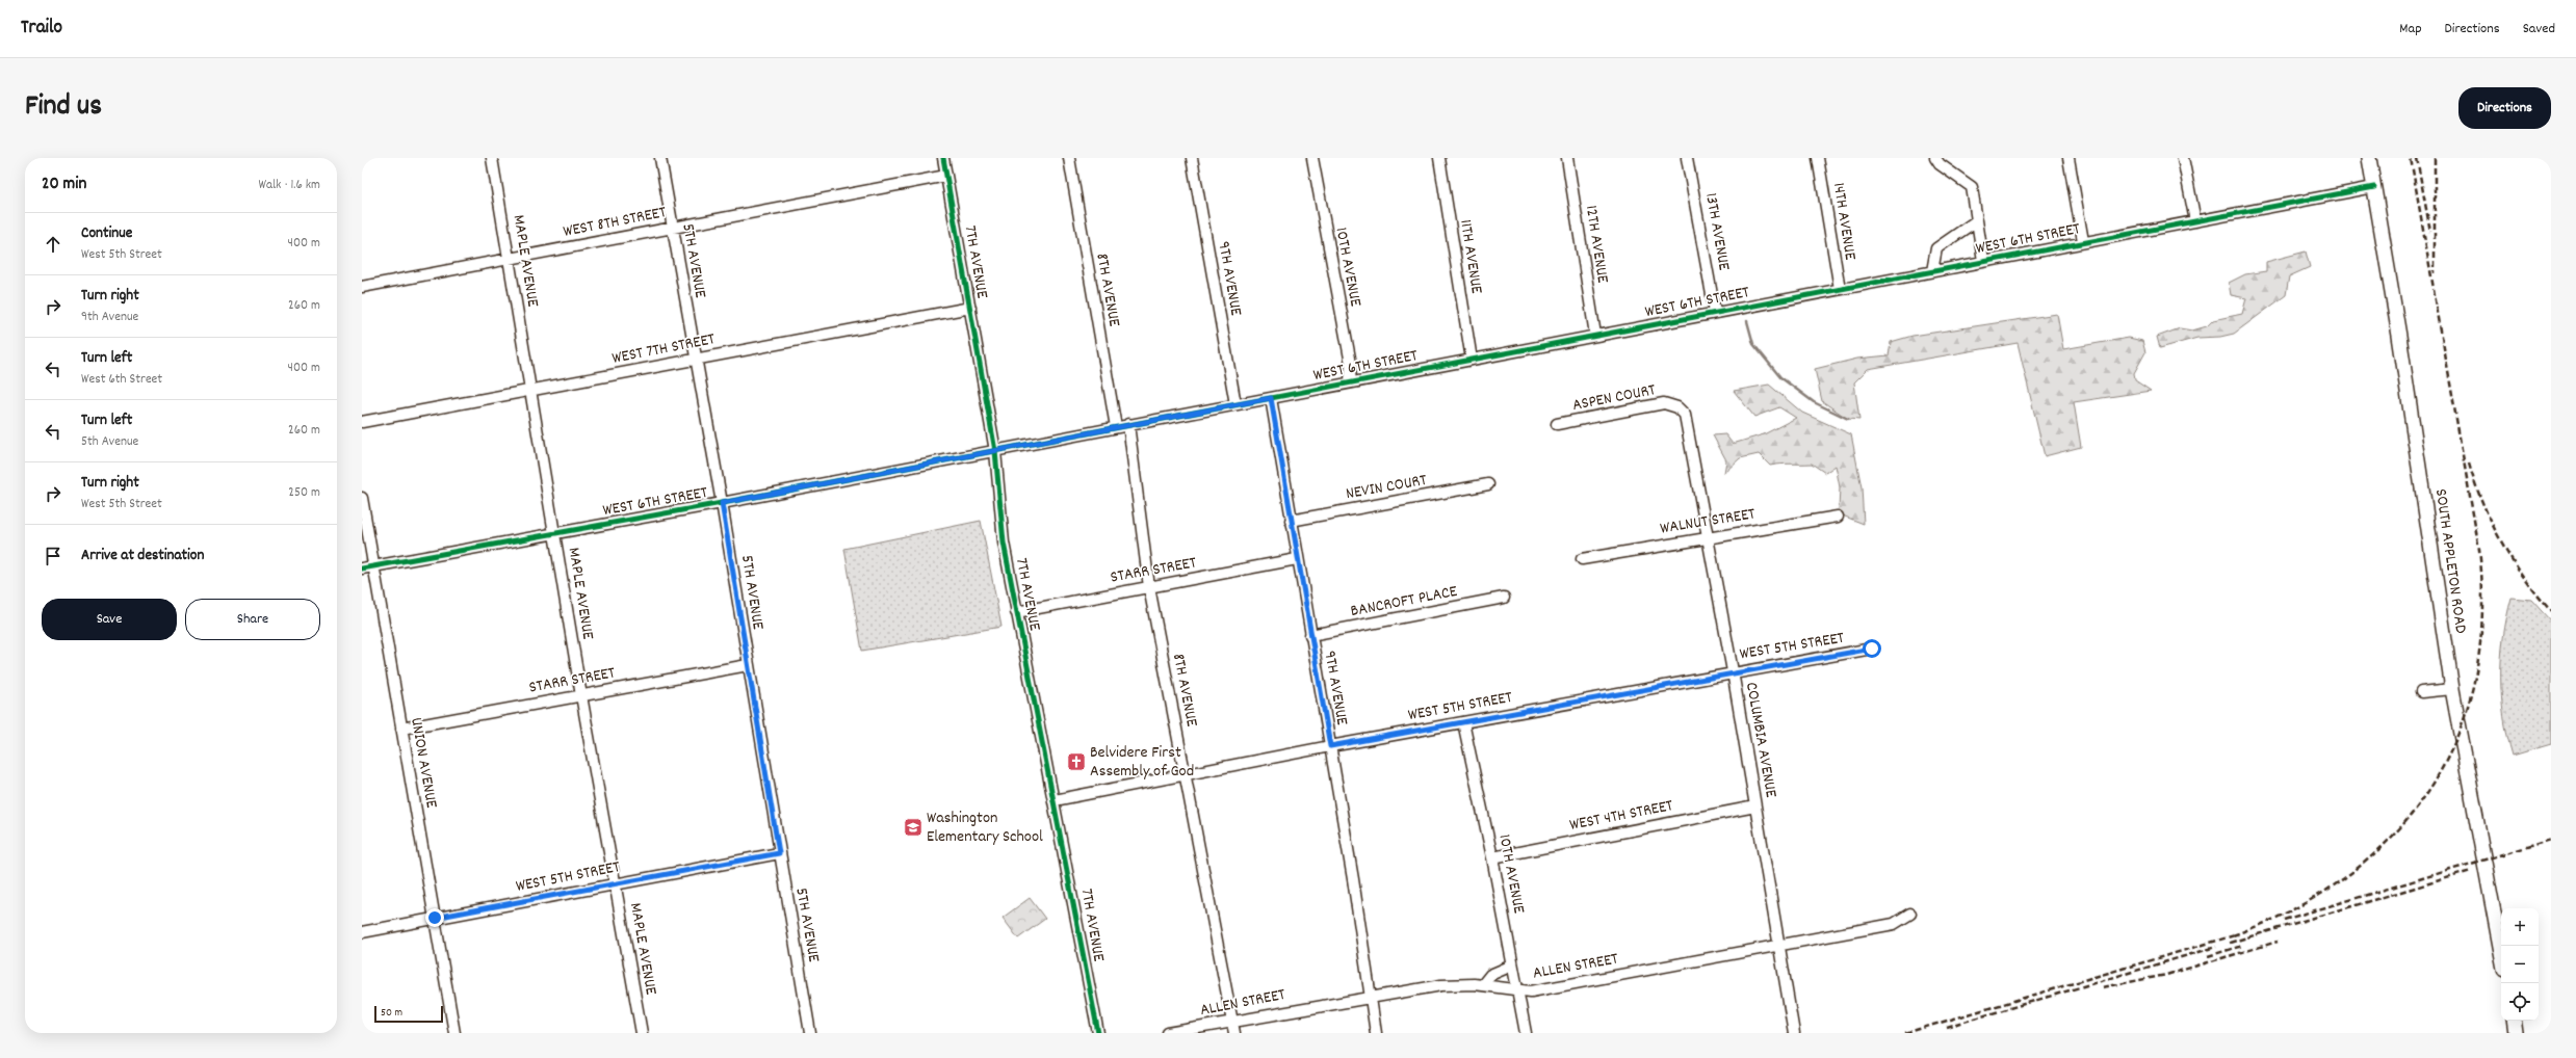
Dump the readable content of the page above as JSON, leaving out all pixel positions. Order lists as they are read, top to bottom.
{
  "streets": {
    "main road": ["SOUTH APPLETON ROAD"],
    "street": [
      "14TH AVENUE",
      "WEST 8TH STREET",
      "13TH AVENUE",
      "WEST 6TH STREET",
      "12TH AVENUE",
      "11TH AVENUE",
      "MAPLE AVENUE",
      "5TH AVENUE",
      "7TH AVENUE",
      "10TH AVENUE",
      "9TH AVENUE",
      "8TH AVENUE",
      "WEST 7TH STREET",
      "ASPEN COURT",
      "NEVIN COURT",
      "WALNUT STREET",
      "STARR STREET",
      "BANCROFT PLACE",
      "WEST 5TH STREET",
      "COLUMBIA AVENUE",
      "UNION AVENUE",
      "WEST 4TH STREET",
      "ALLEN STREET"
    ]
  },
  "crossings": [
    ["14TH AVENUE", "WEST 6TH STREET"],
    ["WEST 8TH STREET", "MAPLE AVENUE"],
    ["WEST 8TH STREET", "5TH AVENUE"],
    ["WEST 8TH STREET", "7TH AVENUE"],
    ["13TH AVENUE", "WEST 6TH STREET"],
    ["WEST 6TH STREET", "12TH AVENUE"],
    ["WEST 6TH STREET", "11TH AVENUE"],
    ["WEST 6TH STREET", "MAPLE AVENUE"],
    ["WEST 6TH STREET", "5TH AVENUE"],
    ["WEST 6TH STREET", "7TH AVENUE"],
    ["WEST 6TH STREET", "10TH AVENUE"],
    ["WEST 6TH STREET", "9TH AVENUE"],
    ["WEST 6TH STREET", "8TH AVENUE"],
    ["WEST 6TH STREET", "SOUTH APPLETON ROAD"],
    ["WEST 6TH STREET", "UNION AVENUE"],
    ["MAPLE AVENUE", "WEST 7TH STREET"],
    ["MAPLE AVENUE", "STARR STREET"],
    ["MAPLE AVENUE", "WEST 5TH STREET"],
    ["5TH AVENUE", "WEST 7TH STREET"],
    ["5TH AVENUE", "STARR STREET"],
    ["5TH AVENUE", "WEST 5TH STREET"],
    ["7TH AVENUE", "WEST 7TH STREET"],
    ["7TH AVENUE", "STARR STREET"],
    ["7TH AVENUE", "WEST 5TH STREET"],
    ["10TH AVENUE", "WEST 5TH STREET"],
    ["10TH AVENUE", "WEST 4TH STREET"],
    ["10TH AVENUE", "ALLEN STREET"],
    ["9TH AVENUE", "NEVIN COURT"],
    ["9TH AVENUE", "STARR STREET"],
    ["9TH AVENUE", "BANCROFT PLACE"],
    ["9TH AVENUE", "WEST 5TH STREET"],
    ["9TH AVENUE", "ALLEN STREET"],
    ["8TH AVENUE", "STARR STREET"],
    ["8TH AVENUE", "WEST 5TH STREET"],
    ["8TH AVENUE", "ALLEN STREET"],
    ["ASPEN COURT", "COLUMBIA AVENUE"],
    ["WALNUT STREET", "COLUMBIA AVENUE"],
    ["STARR STREET", "UNION AVENUE"],
    ["WEST 5TH STREET", "COLUMBIA AVENUE"],
    ["WEST 5TH STREET", "UNION AVENUE"],
    ["COLUMBIA AVENUE", "WEST 4TH STREET"],
    ["COLUMBIA AVENUE", "ALLEN STREET"]
  ],
  "places": {
    "church": ["Belvidere First Assembly of God"],
    "school or university": ["Washington Elementary School"]
  },
  "scale_bar": "50 m",
  "page": {
    "header": "Trailo",
    "nav": ["Map", "Directions", "Saved"],
    "title": "Find us",
    "buttons": [
      "Directions",
      ["Save", "Share"]
    ],
    "heading": ["20 min", "Walk · 1.6 km"],
    "list": [
      ["Continue", "West 5th Street", "400 m"],
      ["Turn right", "9th Avenue", "260 m"],
      ["Turn left", "West 6th Street", "400 m"],
      ["Turn left", "5th Avenue", "260 m"],
      ["Turn right", "West 5th Street", "250 m"],
      "Arrive at destination"
    ],
    "map_buttons": ["+", "−"],
    "scale": "50 m"
  }
}
